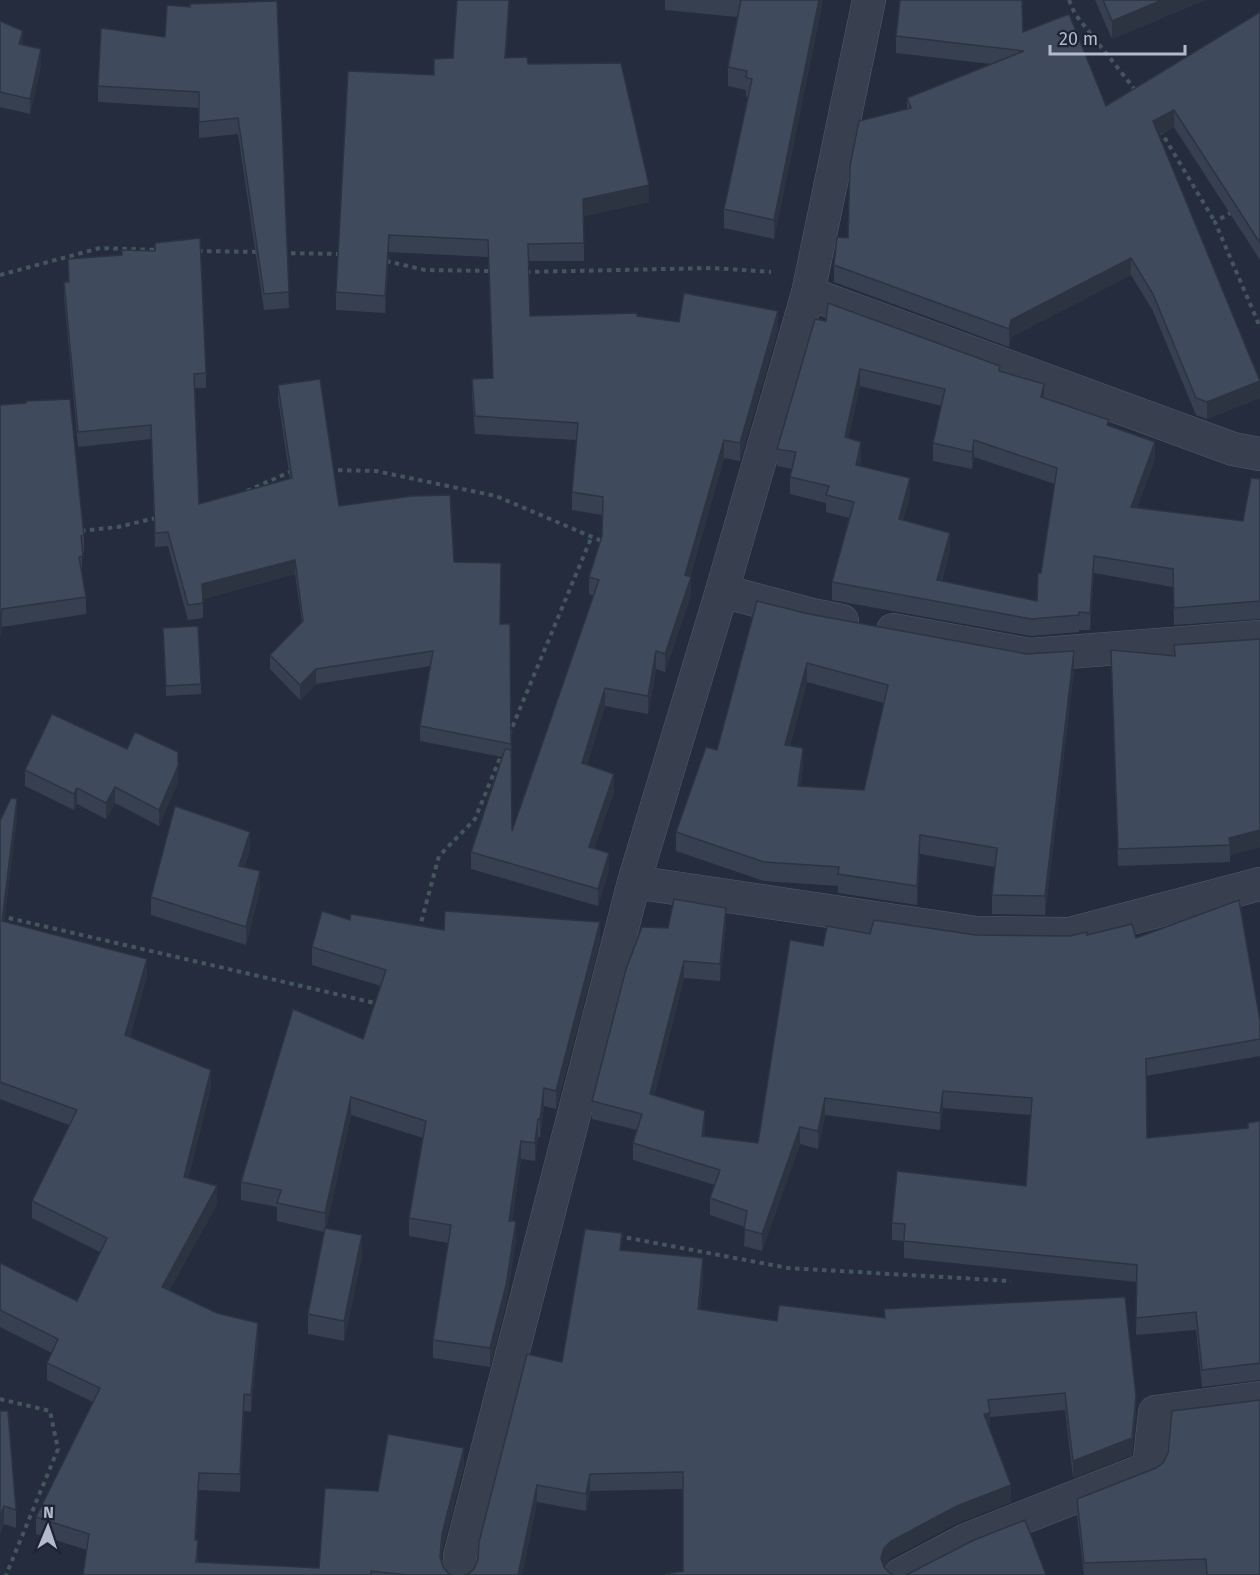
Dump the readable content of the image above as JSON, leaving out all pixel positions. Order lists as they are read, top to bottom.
{
  "scale_bar": "20 m",
  "north": "top"
}
